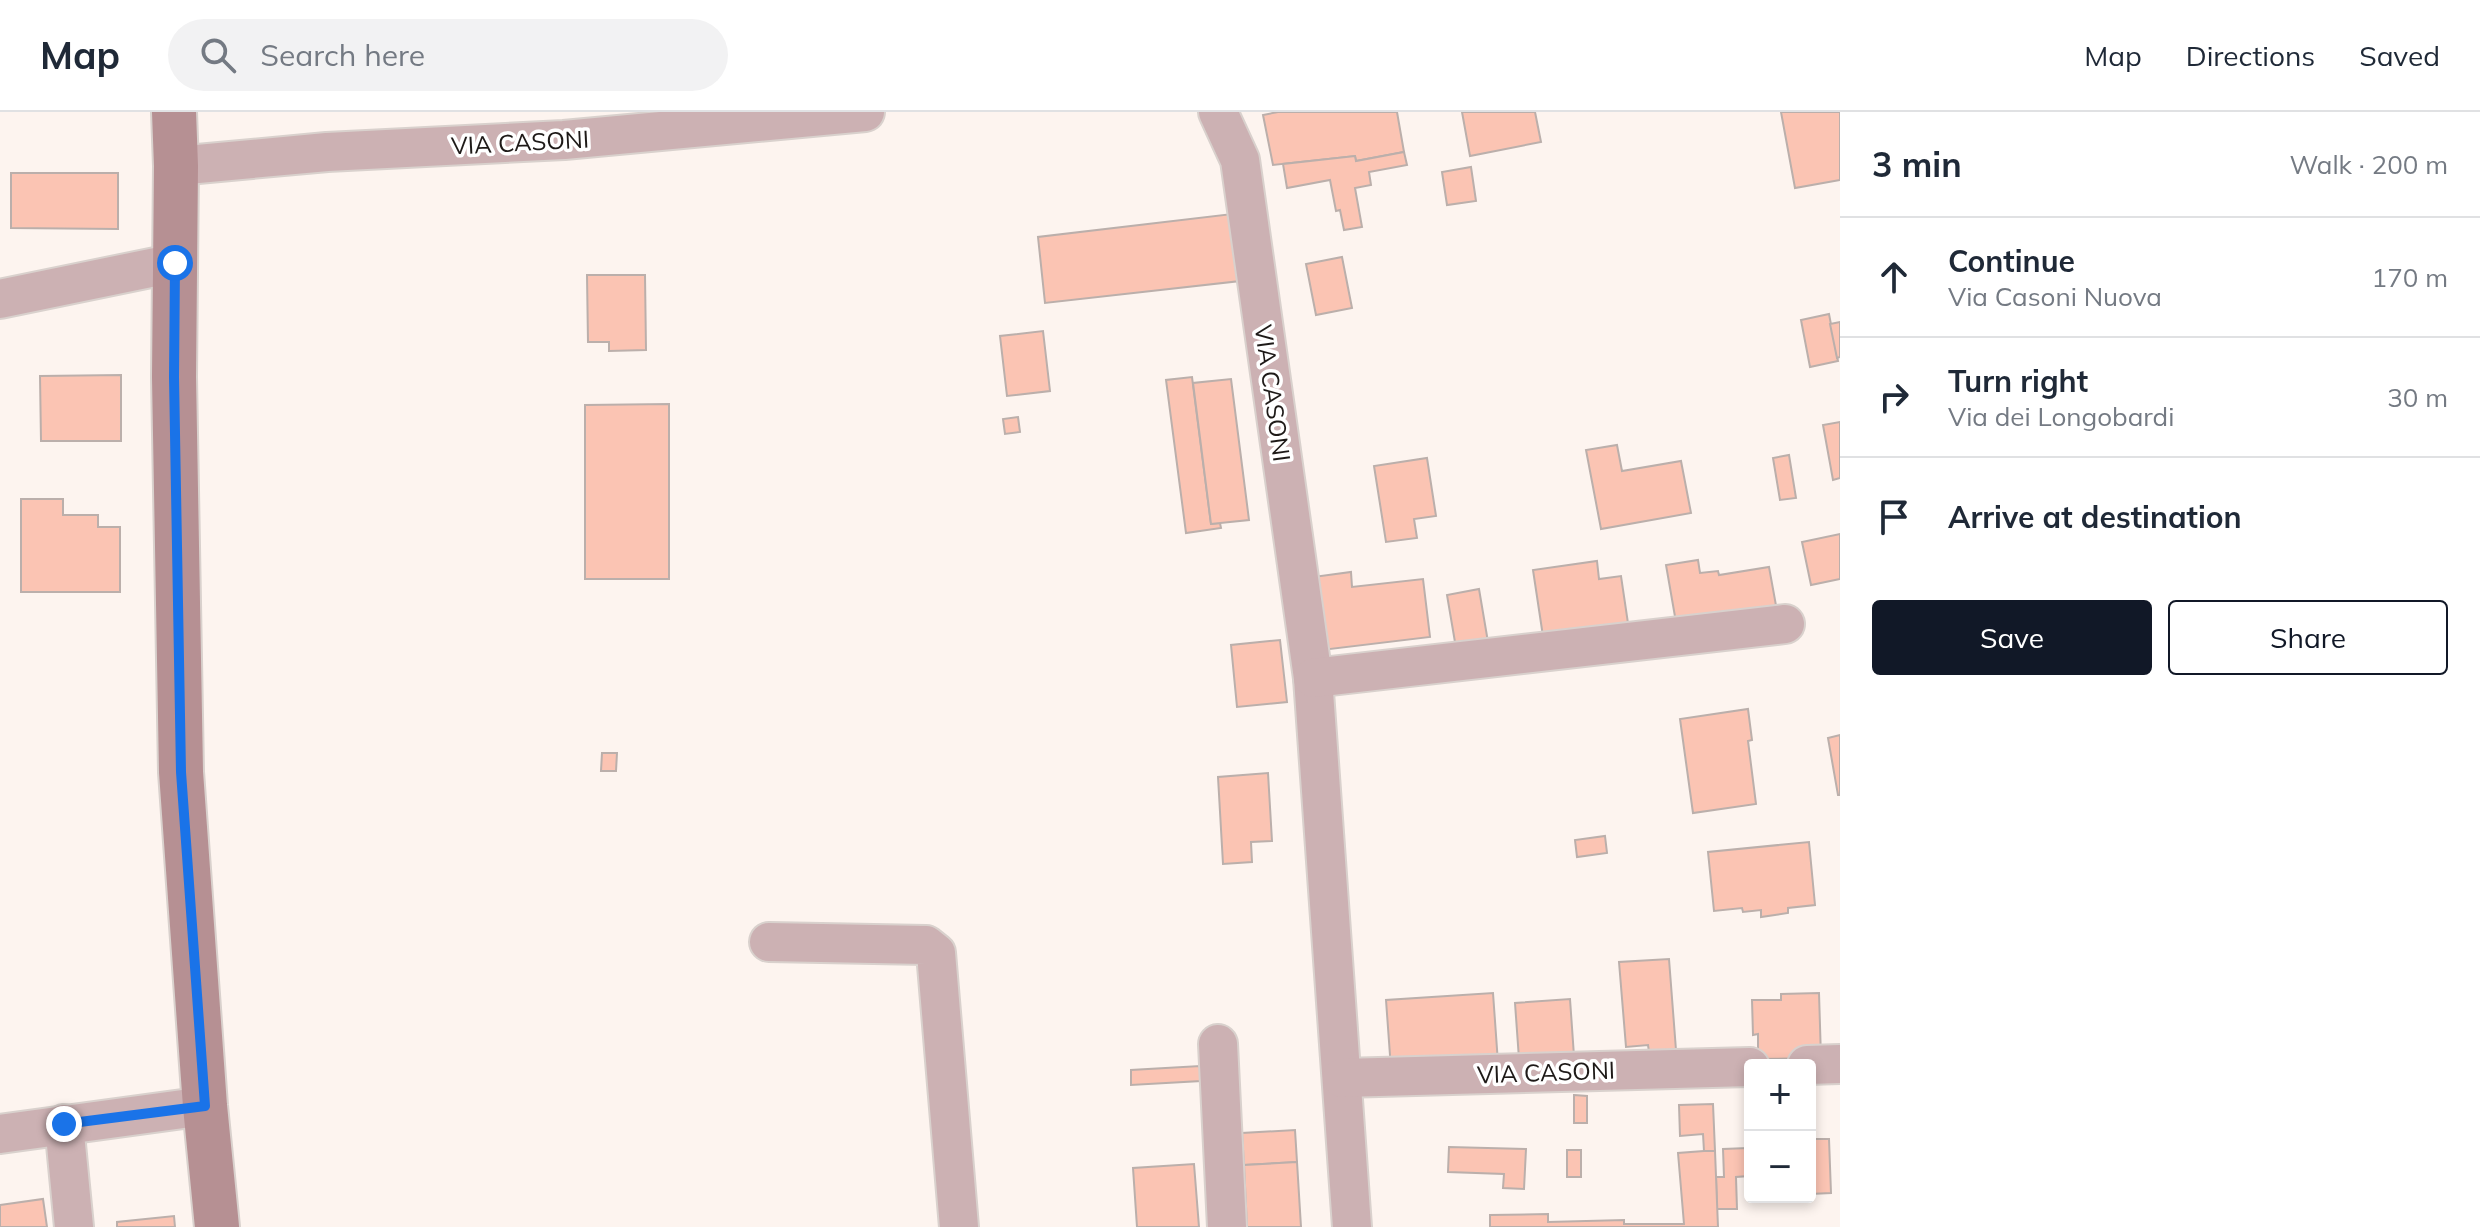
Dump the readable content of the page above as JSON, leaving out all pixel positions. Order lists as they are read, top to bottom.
{
  "streets": {
    "street": ["VIA CASONI"]
  },
  "page": {
    "header": "Map",
    "search": "Search here",
    "nav": ["Map", "Directions", "Saved"],
    "heading": ["3 min", "Walk · 200 m"],
    "list": [
      ["Continue", "Via Casoni Nuova", "170 m"],
      ["Turn right", "Via dei Longobardi", "30 m"],
      "Arrive at destination"
    ],
    "buttons": ["Save", "Share"],
    "map_buttons": ["+", "−"]
  }
}
